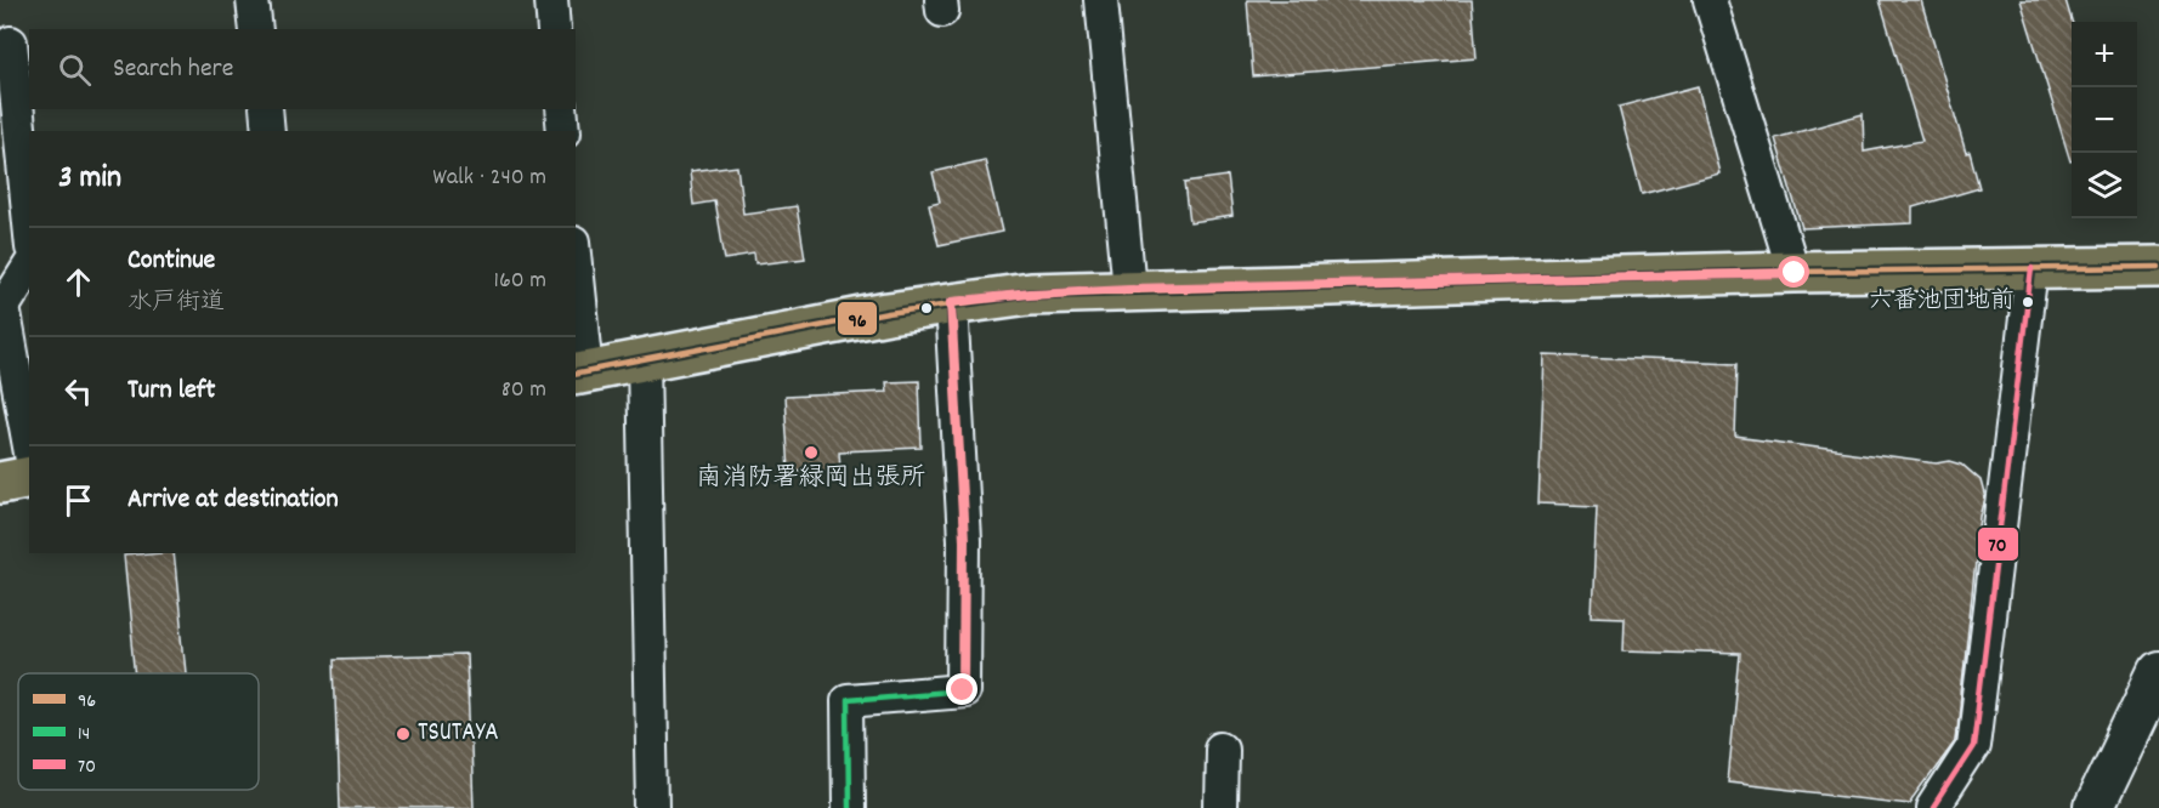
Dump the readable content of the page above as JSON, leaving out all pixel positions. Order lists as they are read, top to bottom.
{
  "places": ["六番池団地前", "南消防署緑岡出張所", "TSUTAYA"],
  "lines": ["transit line 96", "transit line 70", "transit line 14"],
  "legend": ["96", "14", "70"],
  "page": {
    "map_buttons": ["+", "−"],
    "search": "Search here",
    "heading": ["3 min", "Walk · 240 m"],
    "list": [
      ["Continue", "水戸街道", "160 m"],
      ["Turn left", "80 m"],
      "Arrive at destination"
    ]
  }
}
